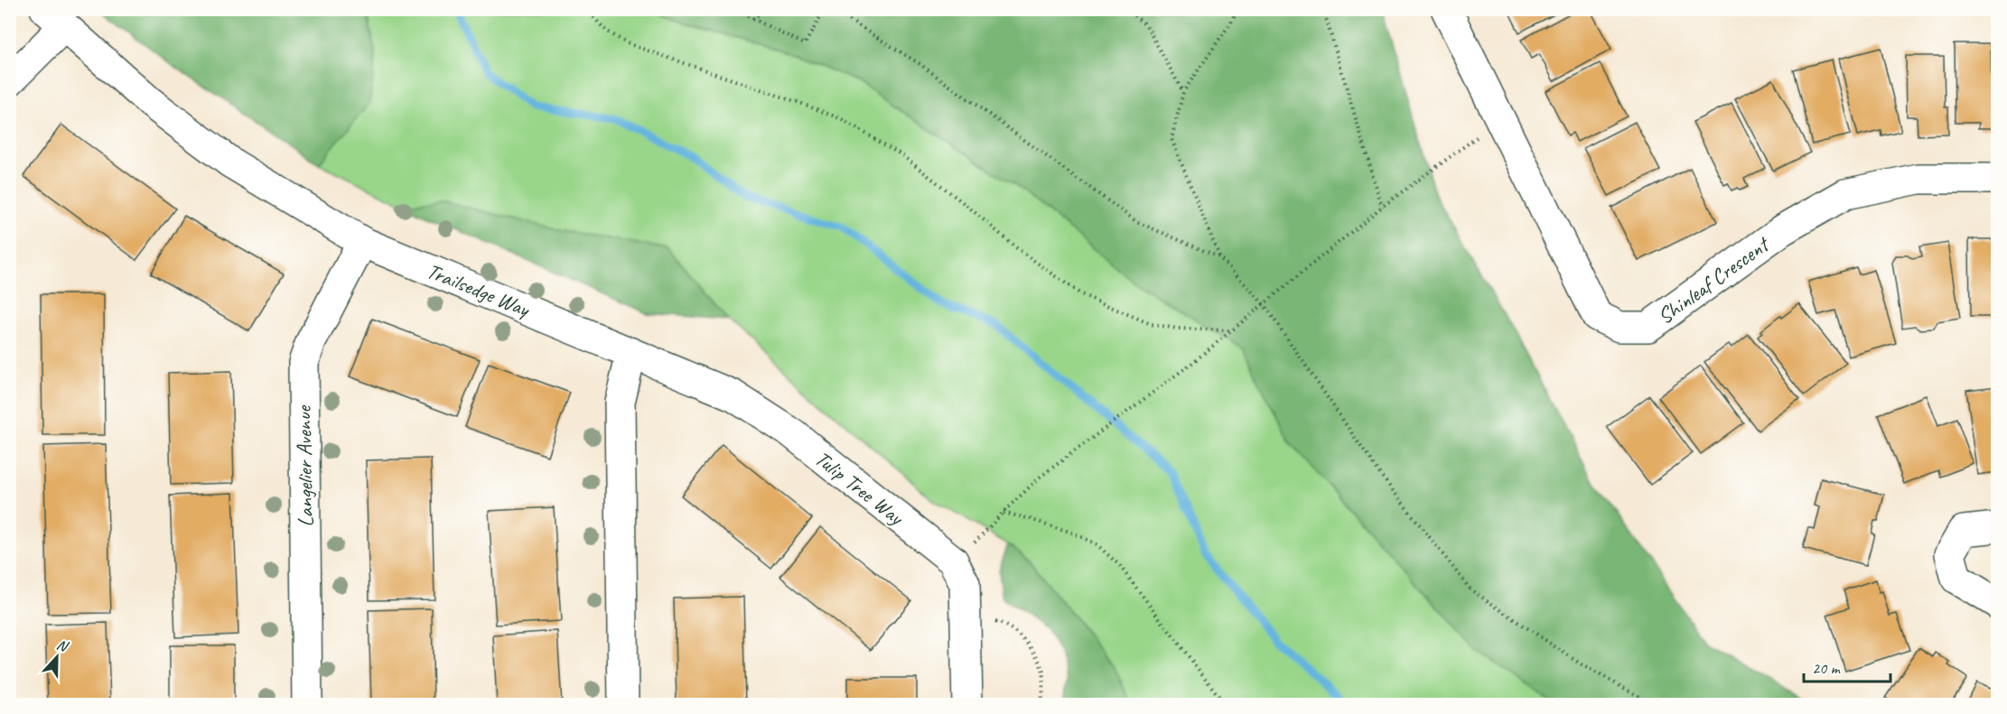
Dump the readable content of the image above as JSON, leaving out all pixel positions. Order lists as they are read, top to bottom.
{
  "streets": {
    "street": [
      "Shinleaf Crescent",
      "Trailsedge Way",
      "Langelier Avenue",
      "Tulip Tree Way"
    ]
  },
  "crossings": [
    ["Trailsedge Way", "Langelier Avenue"],
    ["Trailsedge Way", "Tulip Tree Way"]
  ],
  "scale_bar": "20 m",
  "north": "top"
}
